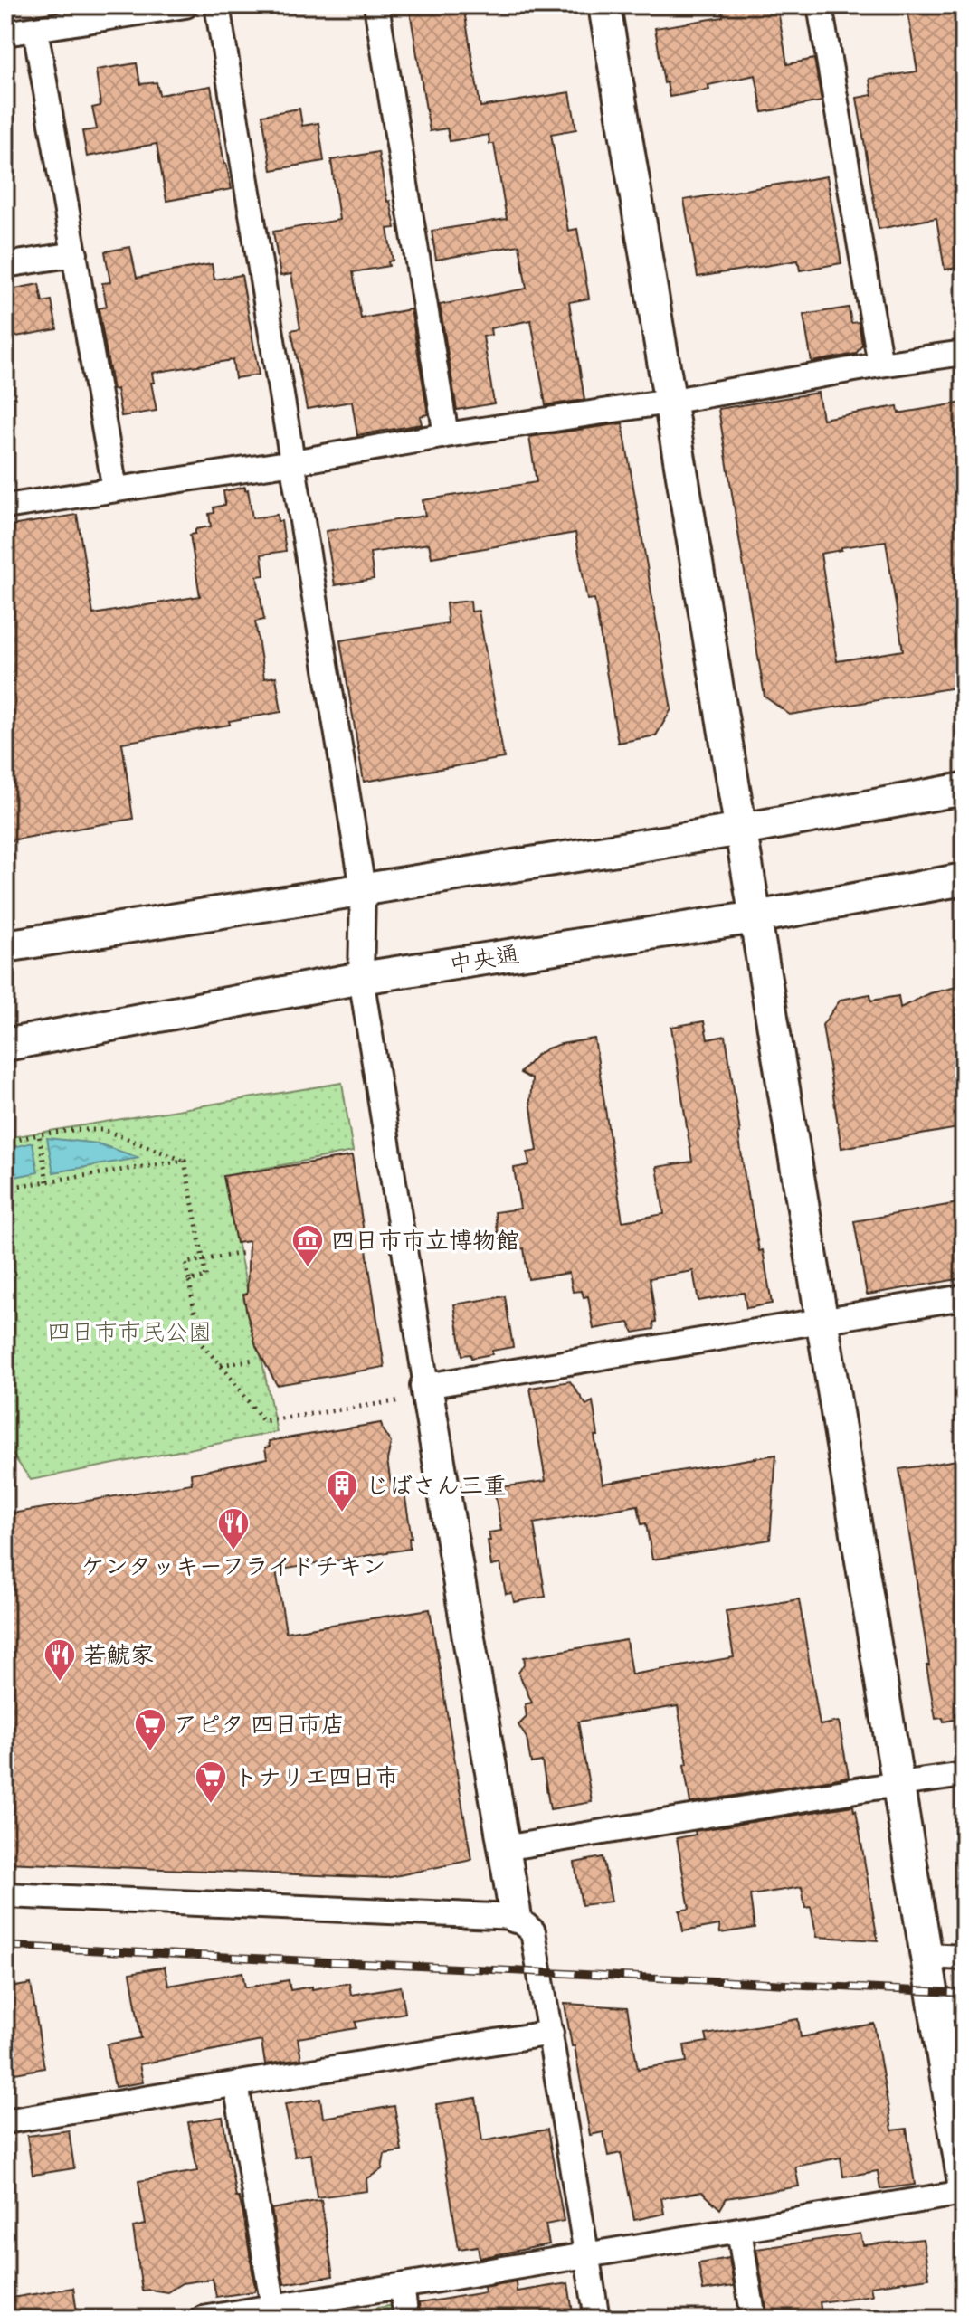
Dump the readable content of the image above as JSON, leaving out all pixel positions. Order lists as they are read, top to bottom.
{
  "streets": {
    "street": ["中央通"]
  },
  "parks": ["四日市市民公園"],
  "places": {
    "museum": ["四日市市立博物館"],
    "building": ["じばさん三重"],
    "restaurant": ["ケンタッキーフライドチキン", "若鯱家"],
    "supermarket": ["アピタ 四日市店", "トナリエ四日市"]
  }
}
